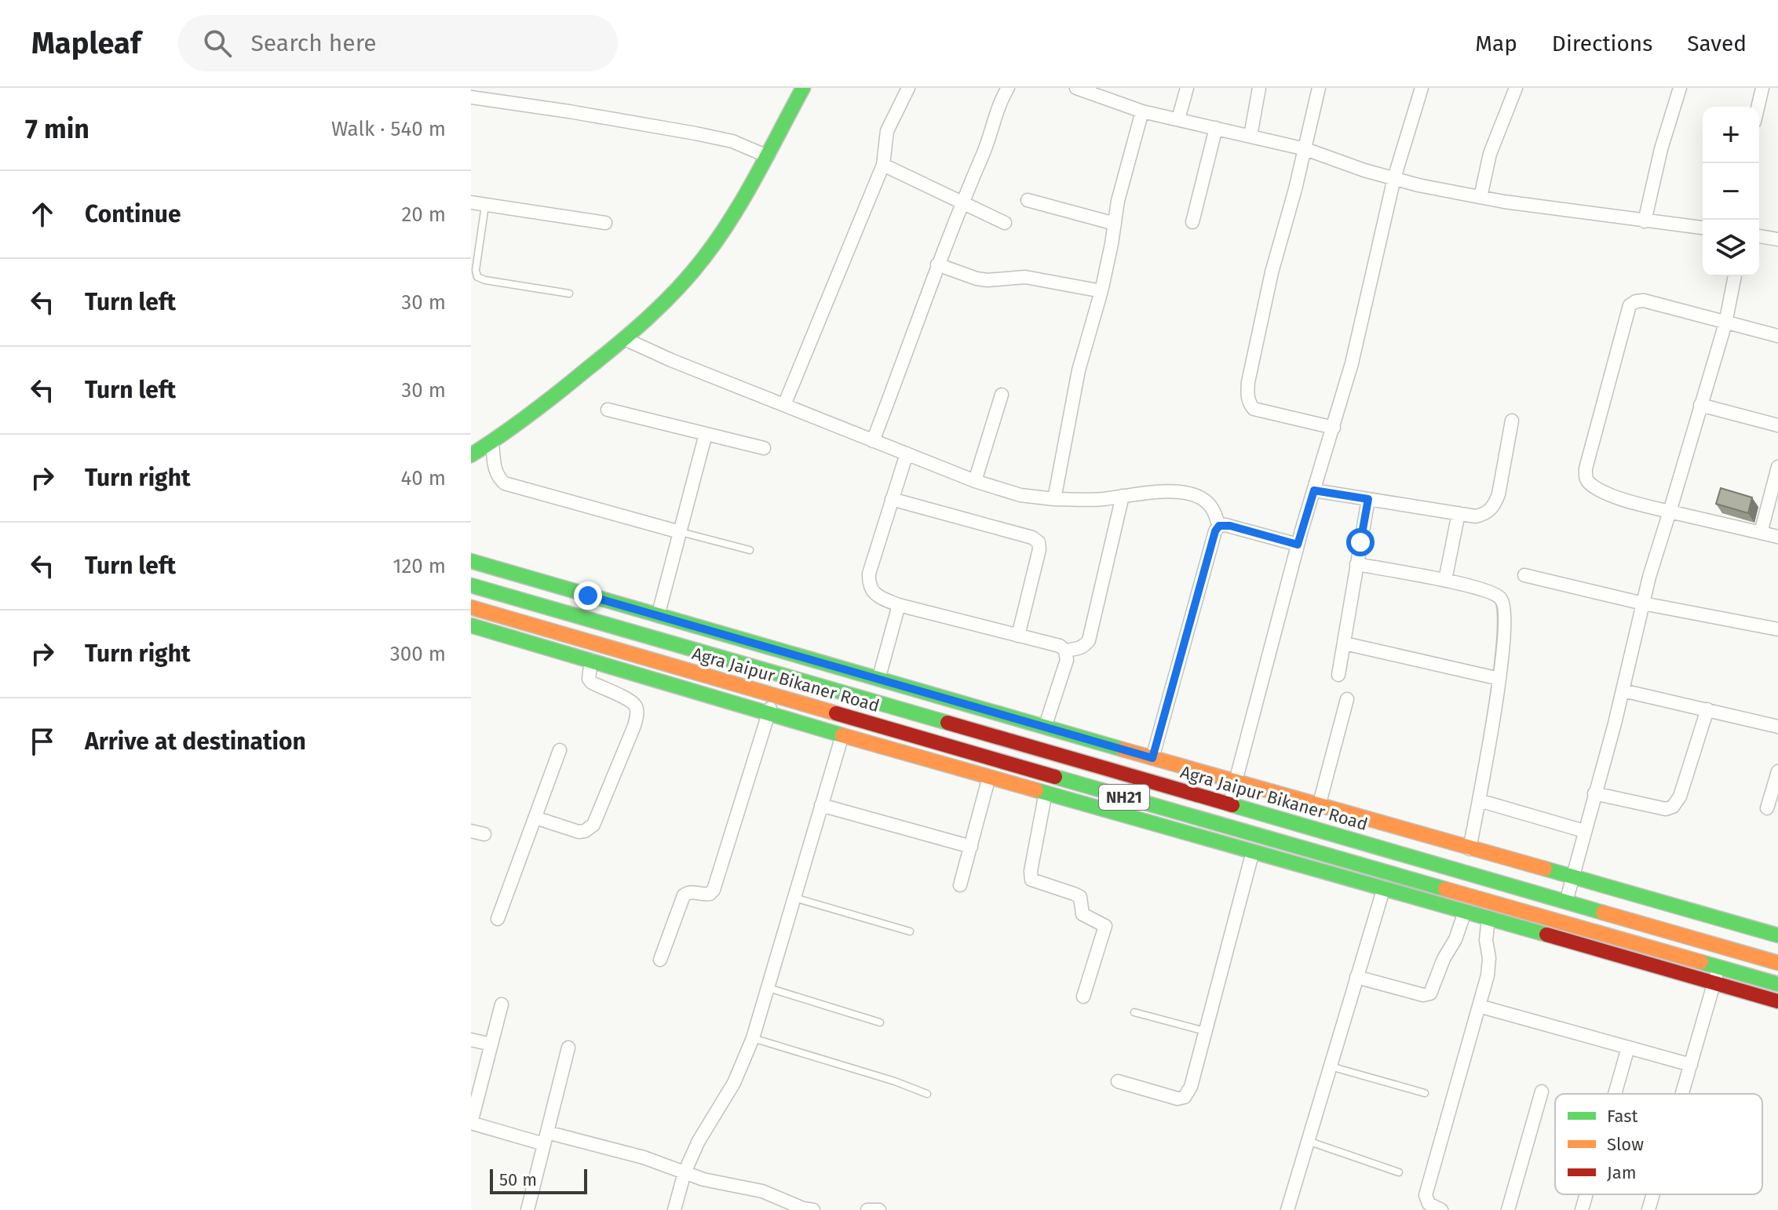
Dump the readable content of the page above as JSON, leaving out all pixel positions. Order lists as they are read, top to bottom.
{
  "streets": {
    "main road": ["Agra Jaipur Bikaner Road", "NH21"]
  },
  "legend": ["Fast", "Slow", "Jam"],
  "scale_bar": "50 m",
  "page": {
    "header": "Mapleaf",
    "search": "Search here",
    "nav": ["Map", "Directions", "Saved"],
    "heading": ["7 min", "Walk · 540 m"],
    "map_buttons": ["+", "−"],
    "list": [
      ["Continue", "20 m"],
      ["Turn left", "30 m"],
      ["Turn left", "30 m"],
      ["Turn right", "40 m"],
      ["Turn left", "120 m"],
      ["Turn right", "300 m"],
      "Arrive at destination"
    ],
    "scale": "50 m"
  }
}
